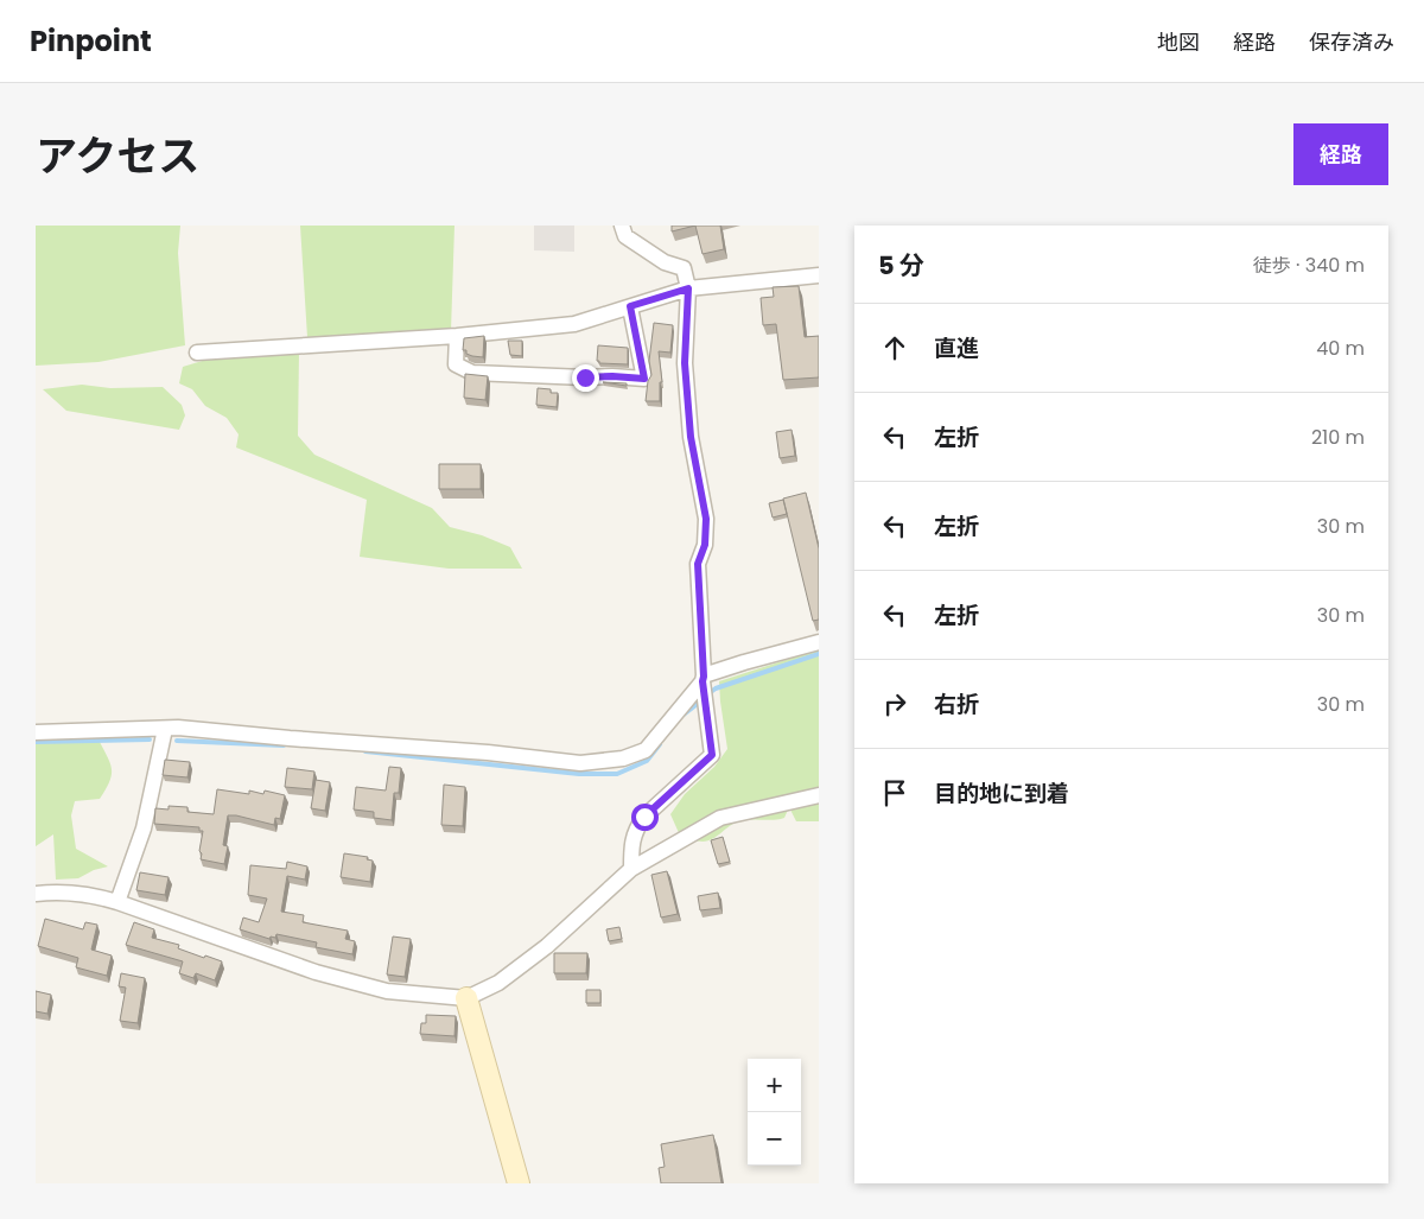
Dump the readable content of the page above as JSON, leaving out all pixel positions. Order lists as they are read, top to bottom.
{
  "page": {
    "header": "Pinpoint",
    "nav": ["地図", "経路", "保存済み"],
    "title": "アクセス",
    "buttons": "経路",
    "heading": ["5 分", "徒歩 · 340 m"],
    "list": [
      ["直進", "40 m"],
      ["左折", "210 m"],
      ["左折", "30 m"],
      ["左折", "30 m"],
      ["右折", "30 m"],
      "目的地に到着"
    ],
    "map_buttons": ["+", "−"]
  }
}
